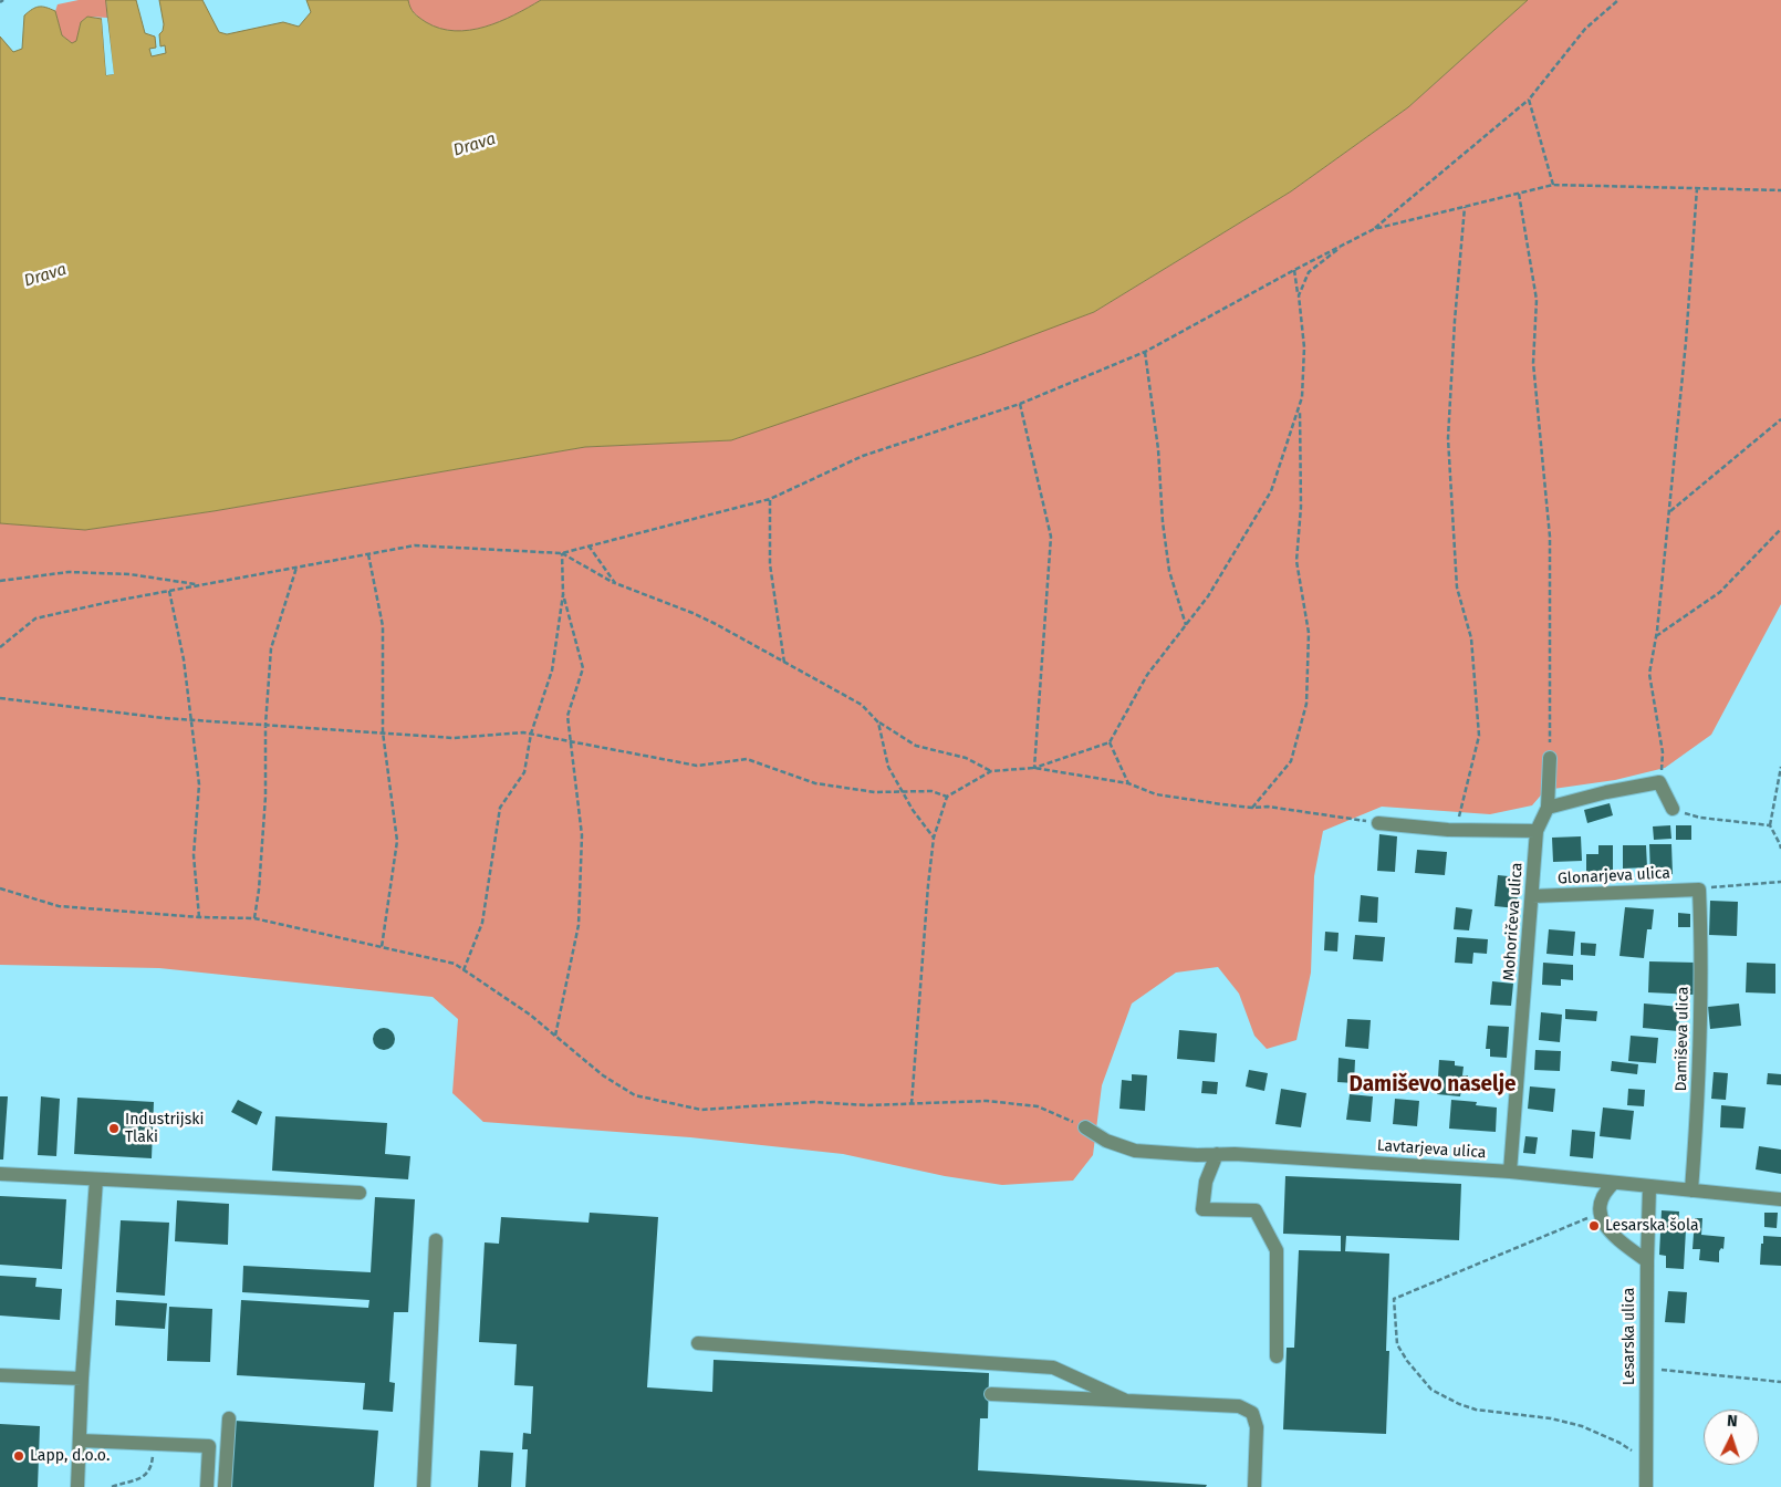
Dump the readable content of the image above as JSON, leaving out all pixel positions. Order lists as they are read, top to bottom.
{
  "streets": {
    "street": [
      "Glonarjeva ulica",
      "Mohoričeva ulica",
      "Damiševa ulica",
      "Lavtarjeva ulica",
      "Lesarska ulica"
    ]
  },
  "crossings": [
    ["Glonarjeva ulica", "Mohoričeva ulica"],
    ["Glonarjeva ulica", "Damiševa ulica"],
    ["Mohoričeva ulica", "Lavtarjeva ulica"],
    ["Damiševa ulica", "Lavtarjeva ulica"],
    ["Lavtarjeva ulica", "Lesarska ulica"]
  ],
  "districts": ["Damiševo naselje"],
  "water": ["Drava"],
  "places": ["Industrijski Tlaki", "Lesarska šola", "Lapp, d.o.o."],
  "north": "top"
}
